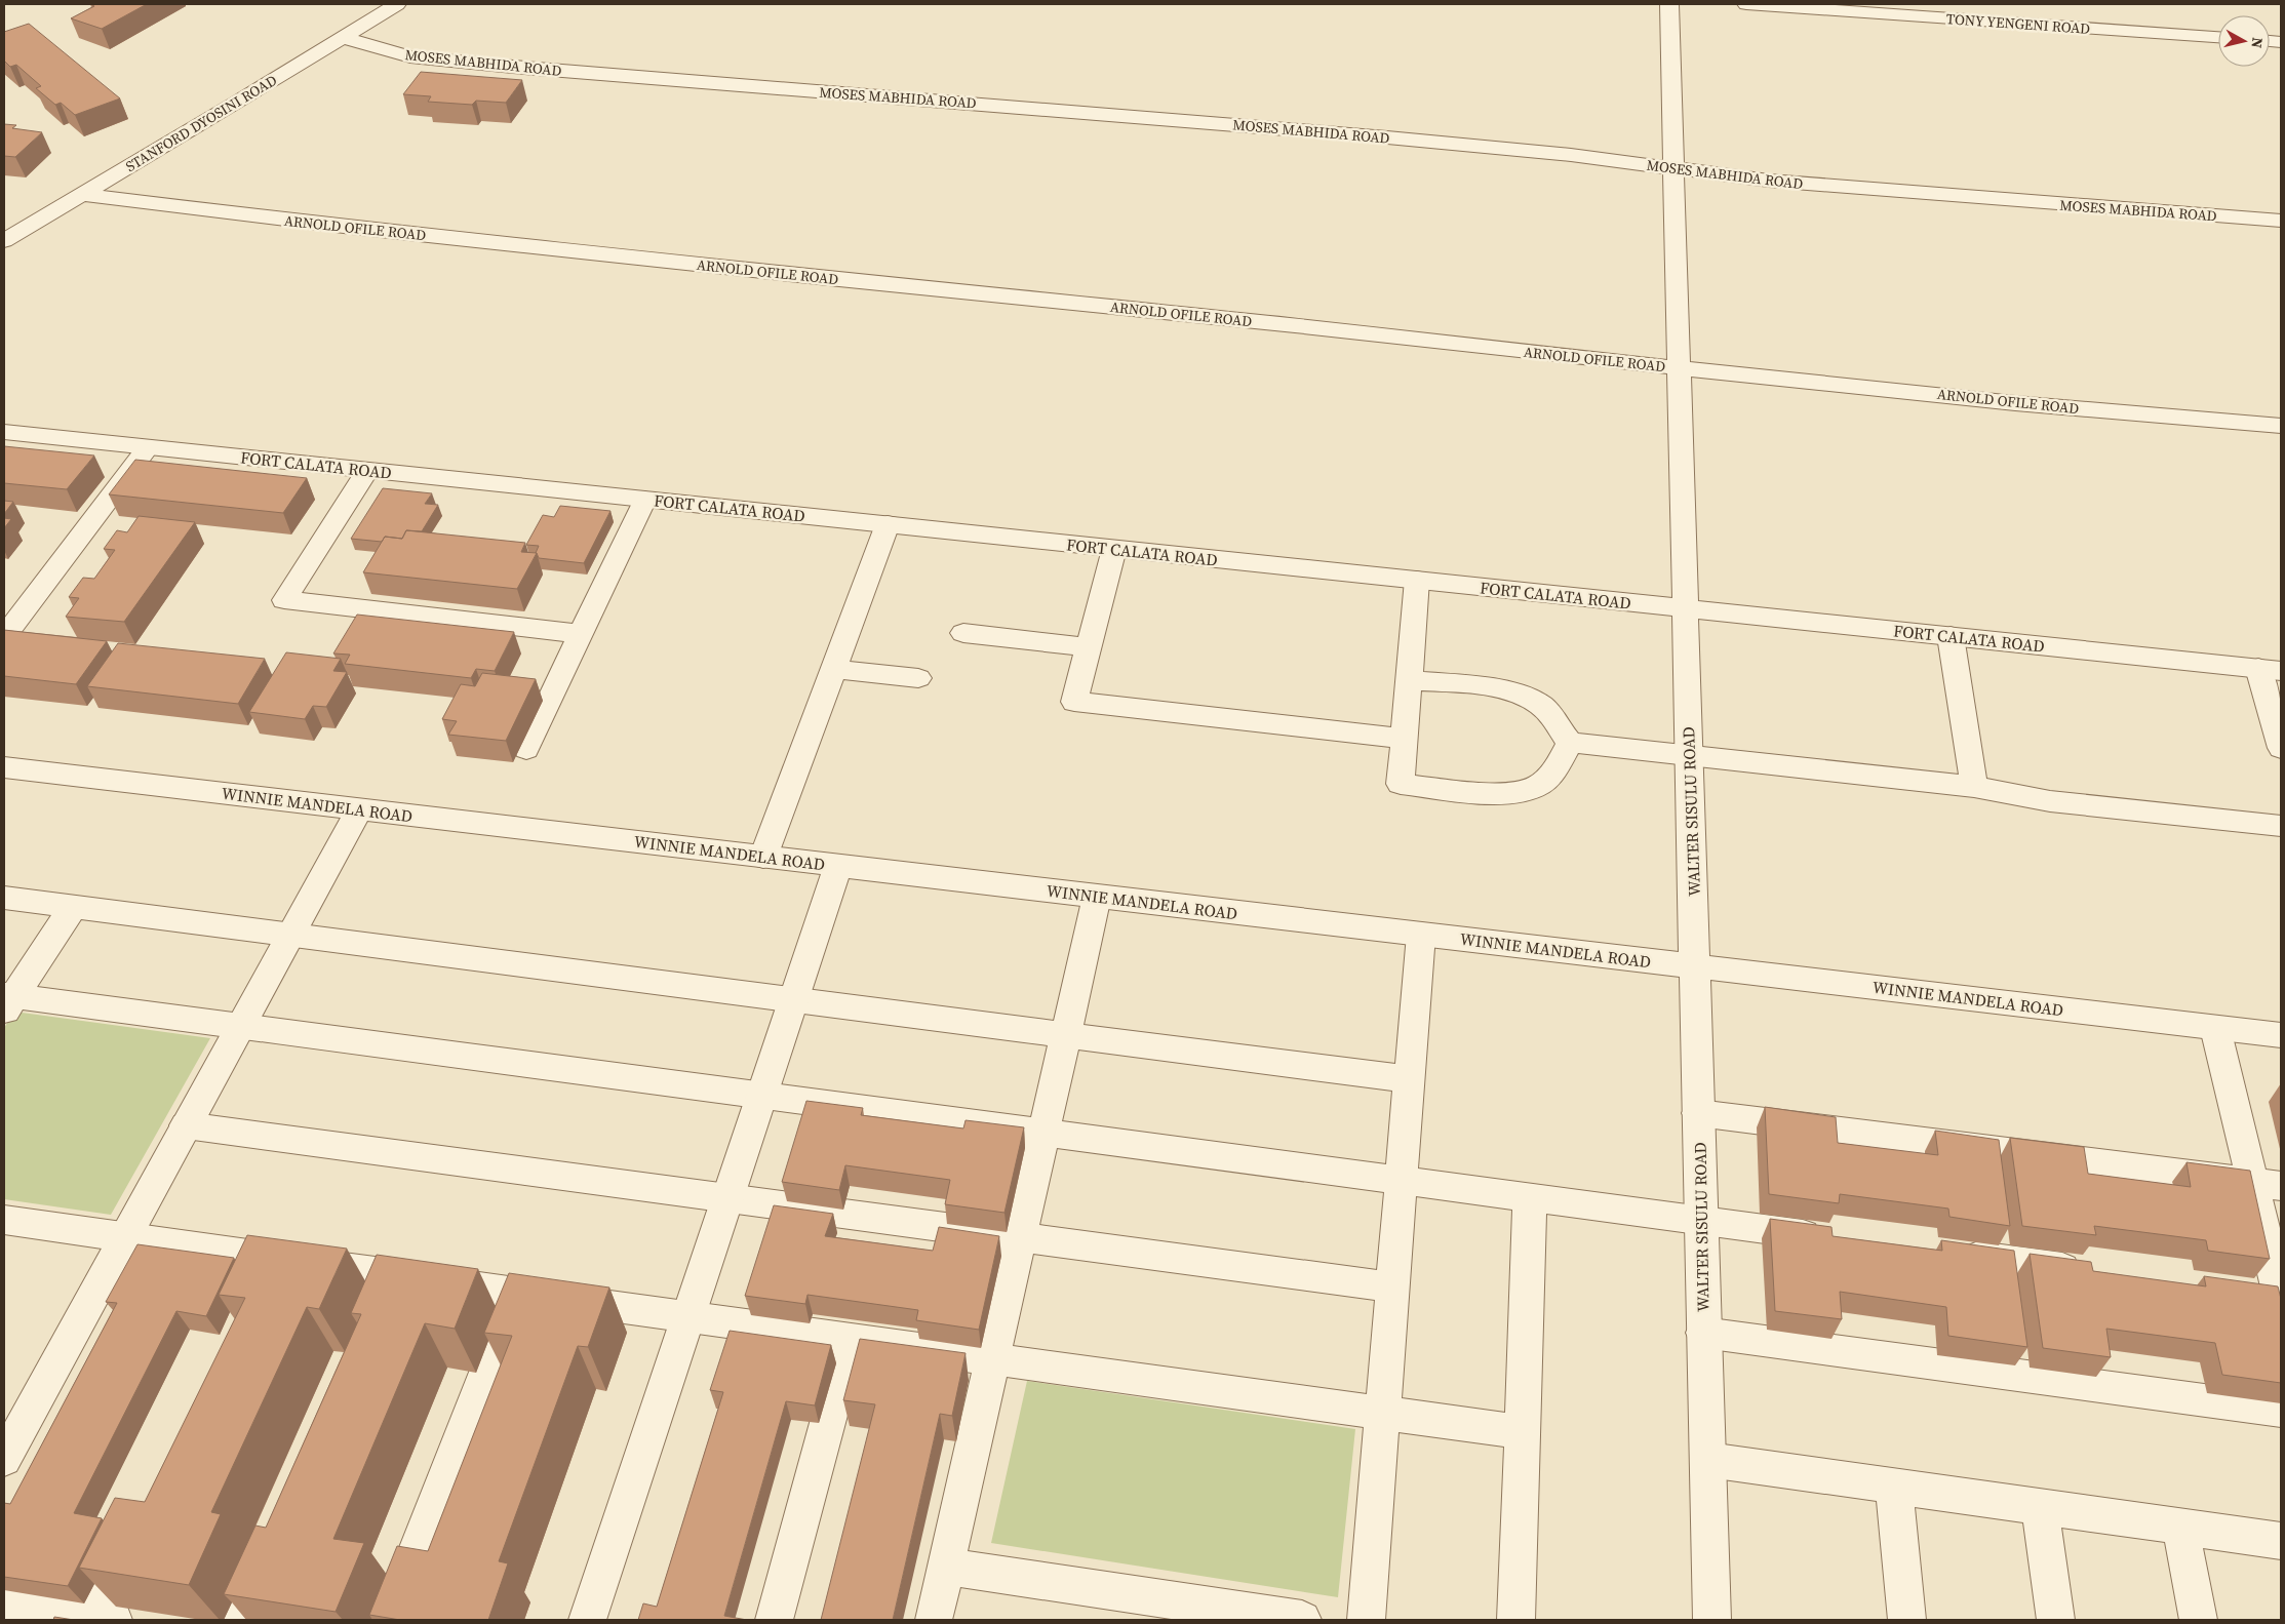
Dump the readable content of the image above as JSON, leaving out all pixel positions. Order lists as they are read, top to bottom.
{
  "streets": {
    "street": [
      "TONY YENGENI ROAD",
      "MOSES MABHIDA ROAD",
      "STANFORD DYOSINI ROAD",
      "ARNOLD OFILE ROAD",
      "FORT CALATA ROAD",
      "WINNIE MANDELA ROAD",
      "WALTER SISULU ROAD"
    ]
  },
  "crossings": [
    ["MOSES MABHIDA ROAD", "STANFORD DYOSINI ROAD"],
    ["MOSES MABHIDA ROAD", "WALTER SISULU ROAD"],
    ["STANFORD DYOSINI ROAD", "ARNOLD OFILE ROAD"],
    ["ARNOLD OFILE ROAD", "WALTER SISULU ROAD"],
    ["FORT CALATA ROAD", "WALTER SISULU ROAD"],
    ["WINNIE MANDELA ROAD", "WALTER SISULU ROAD"]
  ],
  "north": "right"
}
